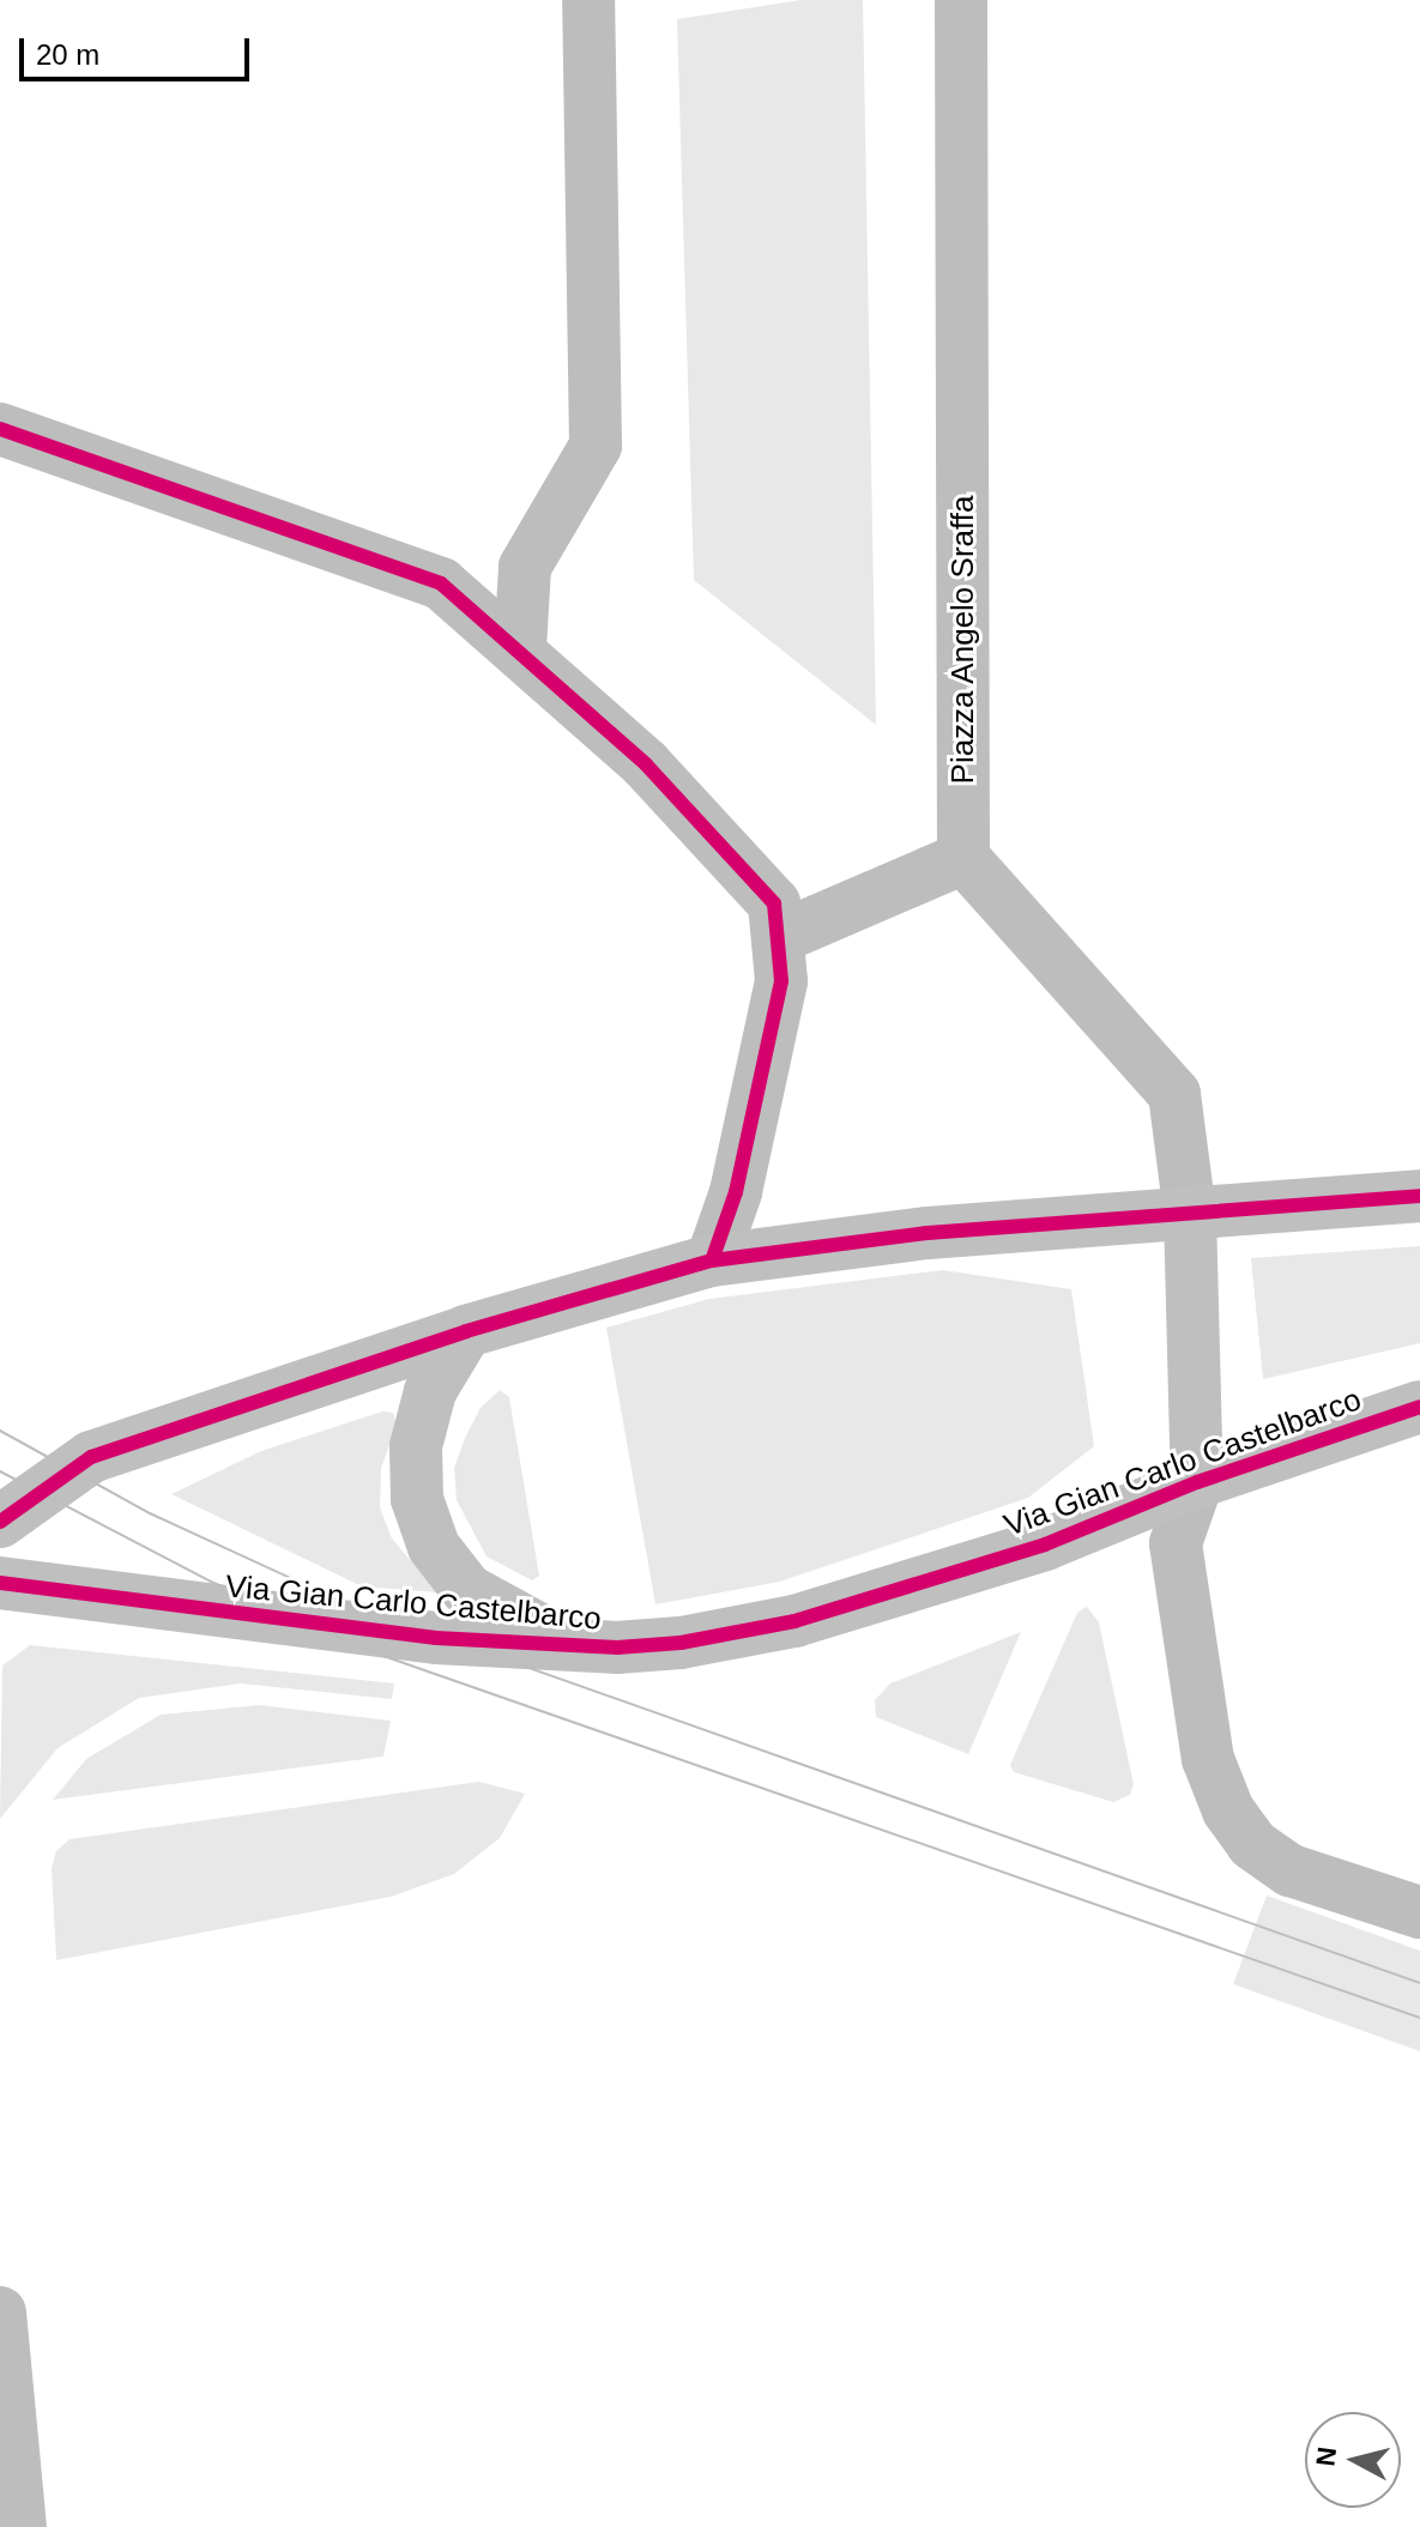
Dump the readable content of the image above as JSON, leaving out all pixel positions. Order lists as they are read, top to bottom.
{
  "streets": {
    "main road": ["Via Gian Carlo Castelbarco"],
    "street": ["Piazza Angelo Sraffa"]
  },
  "scale_bar": "20 m",
  "north": "left"
}
